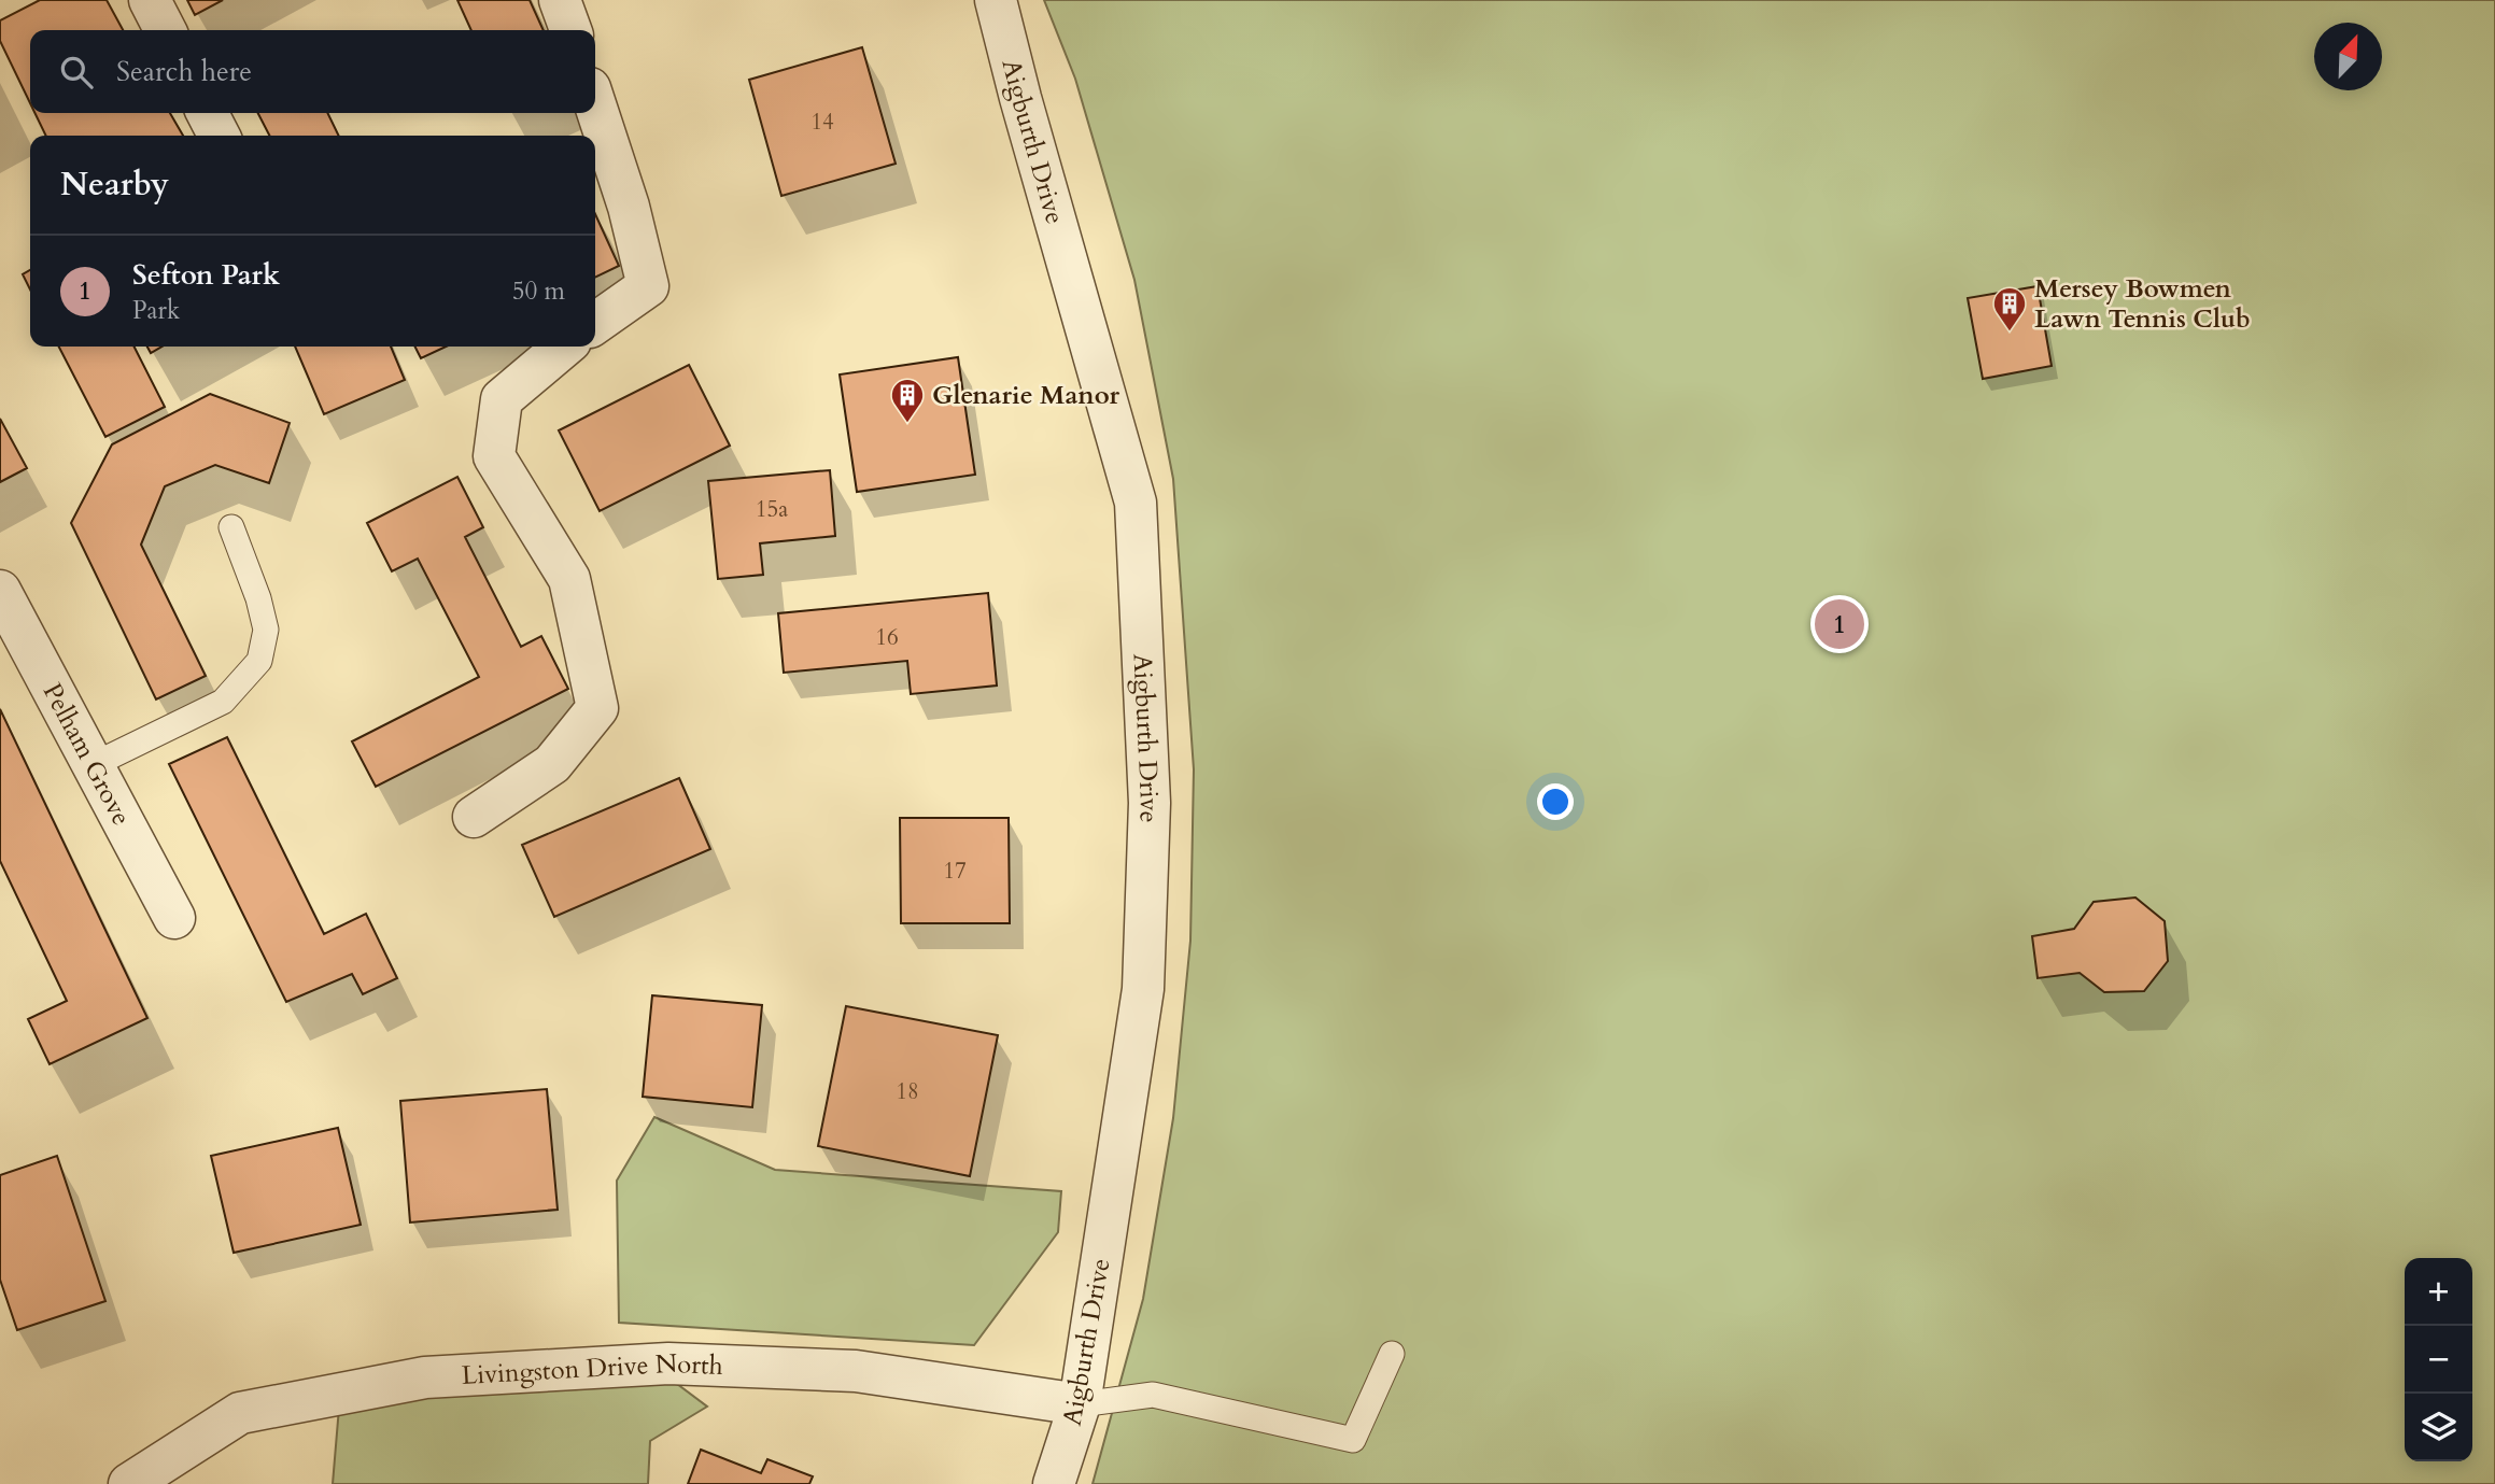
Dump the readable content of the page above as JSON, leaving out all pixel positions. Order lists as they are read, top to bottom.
{
  "streets": {
    "street": ["Aigburth Drive", "Pelham Grove", "Livingston Drive North"]
  },
  "crossings": [
    ["Aigburth Drive", "Livingston Drive North"]
  ],
  "places": {
    "building": ["Mersey Bowmen Lawn Tennis Club", "Glenarie Manor"]
  },
  "house_numbers": [
    "14",
    "15a",
    "16",
    "17",
    "18"
  ],
  "north": "top right",
  "page": {
    "search": "Search here",
    "heading": "Nearby",
    "list": [
      {
        "mark": "1",
        "name": "Sefton Park",
        "note": "Park",
        "value": "50 m"
      }
    ],
    "pins": "1",
    "map_buttons": ["+", "−"]
  }
}
